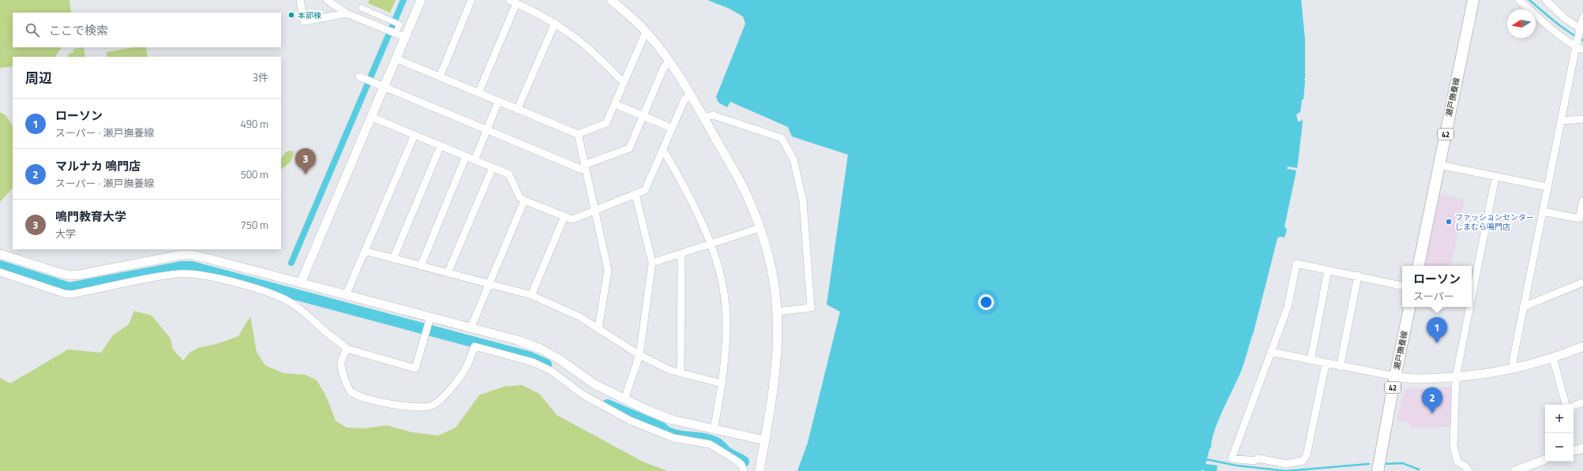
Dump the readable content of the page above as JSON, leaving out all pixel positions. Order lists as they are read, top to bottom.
{
  "streets": {
    "main road": ["瀬戸撫養線", "42"]
  },
  "places": ["本部棟", "ファッションセンター しまむら鳴門店"],
  "north": "left",
  "page": {
    "search": "ここで検索",
    "heading": ["周辺", "3件"],
    "list": [
      {
        "mark": "1",
        "name": "ローソン",
        "note": "スーパー · 瀬戸撫養線",
        "value": "490 m"
      },
      {
        "mark": "2",
        "name": "マルナカ 鳴門店",
        "note": "スーパー · 瀬戸撫養線",
        "value": "500 m"
      },
      {
        "mark": "3",
        "name": "鳴門教育大学",
        "note": "大学",
        "value": "750 m"
      }
    ],
    "pins": ["3", "1", "2"],
    "popup": ["ローソン", "スーパー"],
    "map_buttons": ["+", "−"]
  }
}
